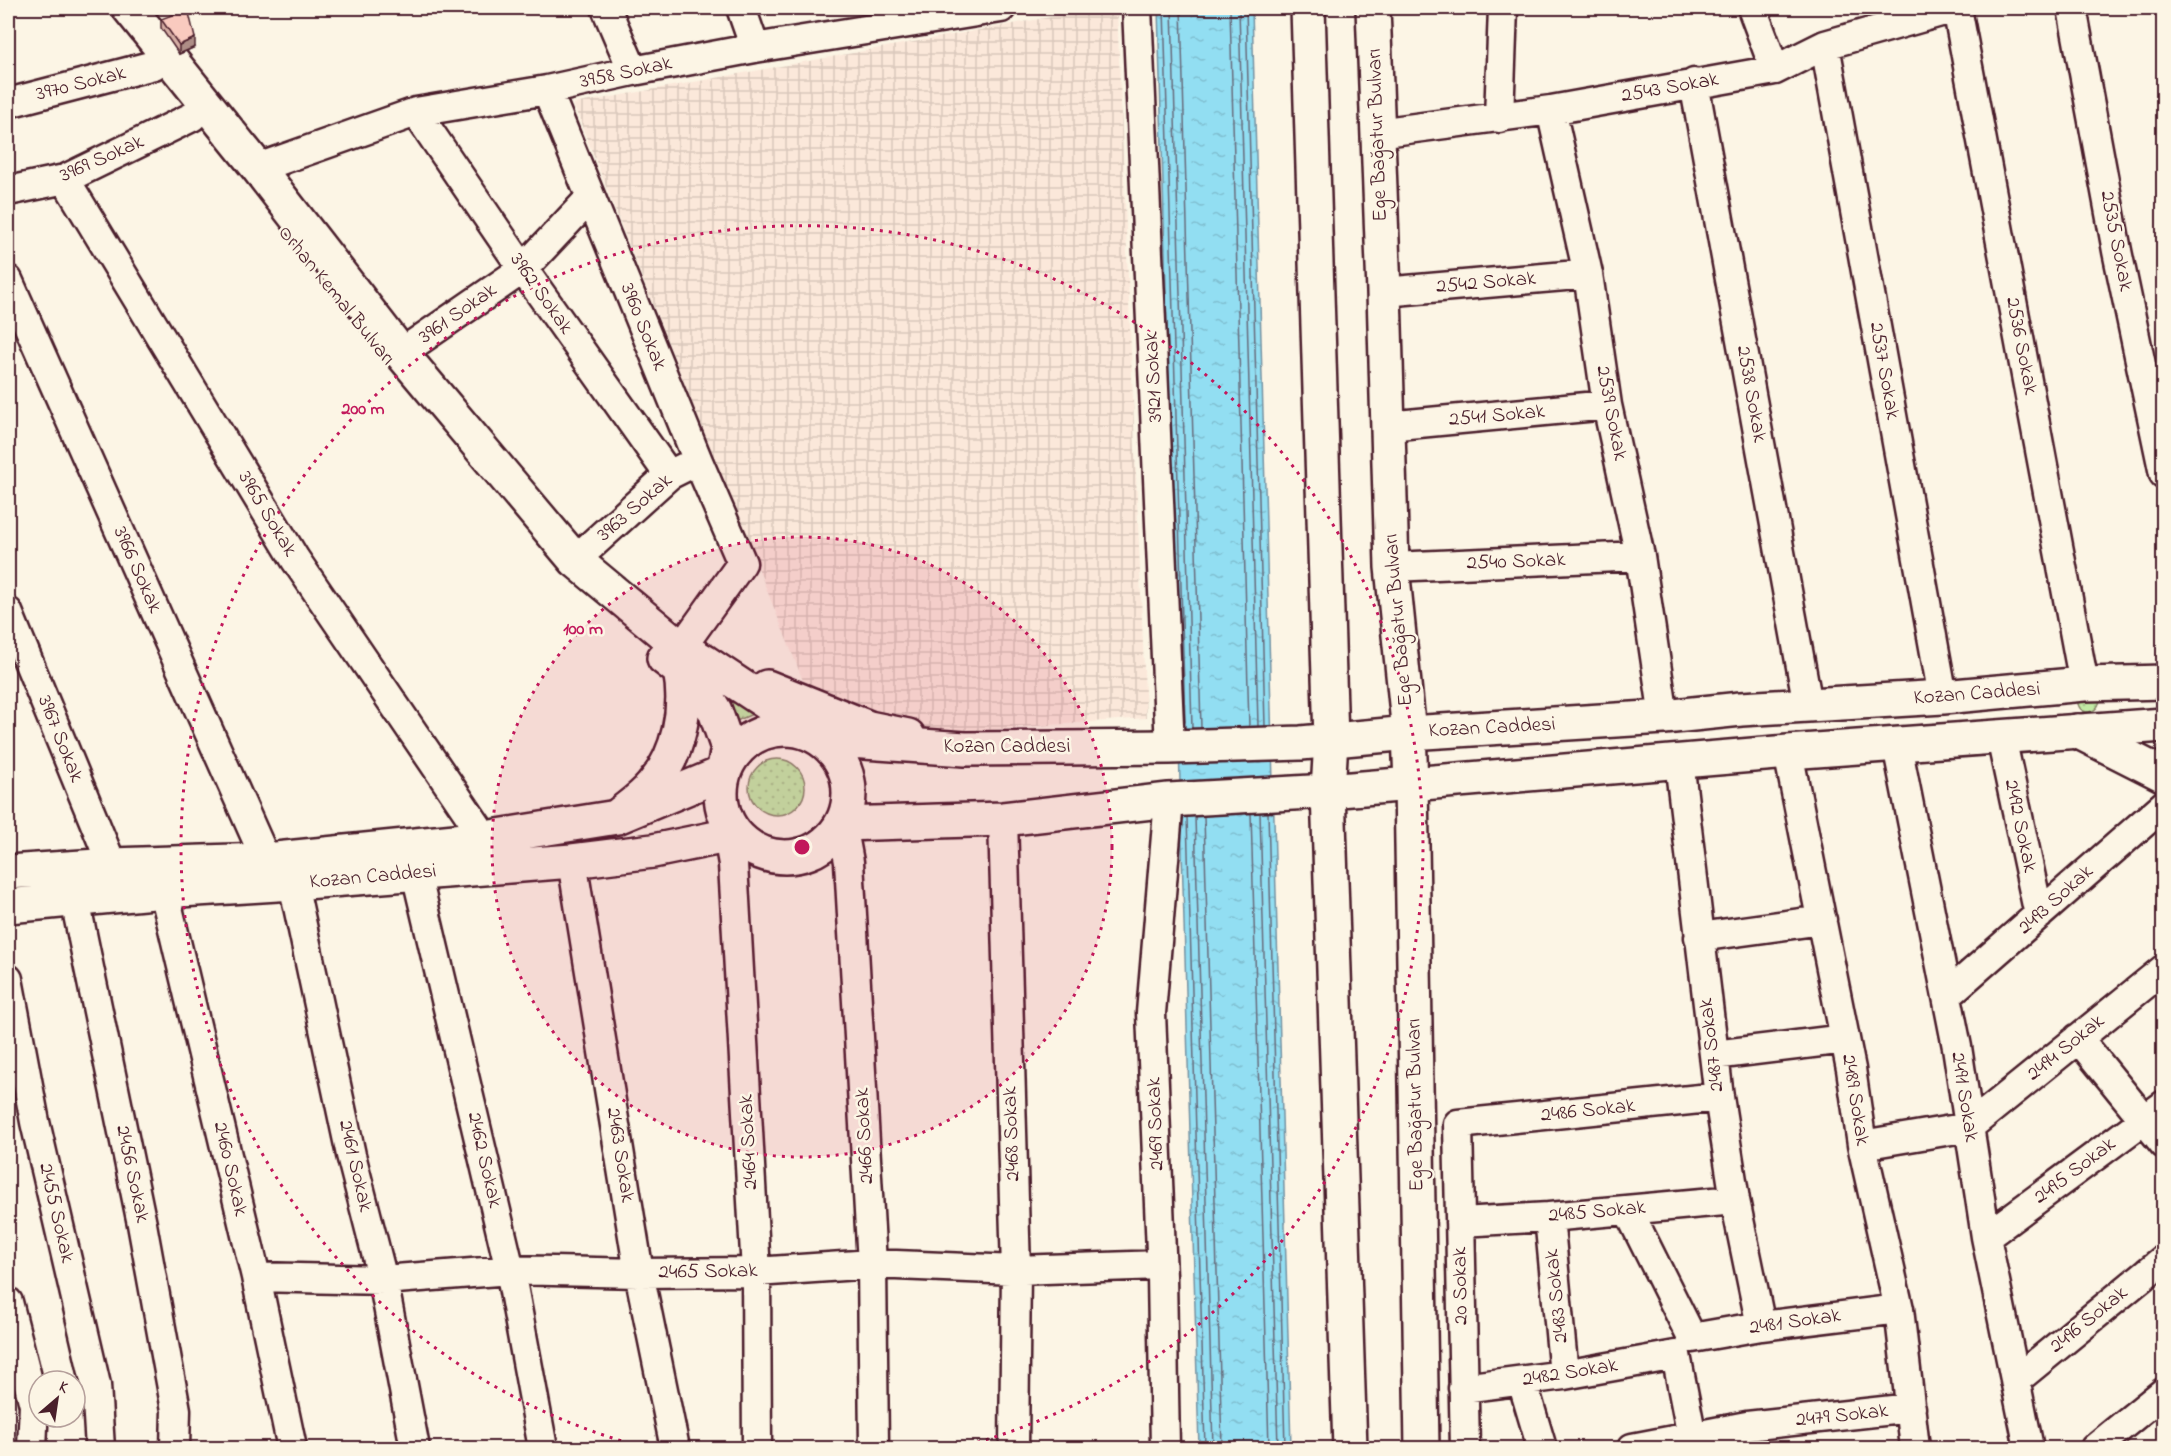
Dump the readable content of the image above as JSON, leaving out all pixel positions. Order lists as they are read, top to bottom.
{
  "streets": {
    "main road": ["Ege Bağatur Bulvarı", "Orhan Kemal Bulvarı", "Kozan Caddesi"],
    "street": [
      "3958 Sokak",
      "3970 Sokak",
      "2543 Sokak",
      "3969 Sokak",
      "2535 Sokak",
      "2542 Sokak",
      "3962 Sokak",
      "3961 Sokak",
      "3960 Sokak",
      "2536 Sokak",
      "2537 Sokak",
      "3921 Sokak",
      "2538 Sokak",
      "2539 Sokak",
      "2541 Sokak",
      "3963 Sokak",
      "3965 Sokak",
      "2540 Sokak",
      "3966 Sokak",
      "3967 Sokak",
      "2492 Sokak",
      "2493 Sokak",
      "2487 Sokak",
      "2494 Sokak",
      "2491 Sokak",
      "2489 Sokak",
      "2486 Sokak",
      "2469 Sokak",
      "2468 Sokak",
      "2466 Sokak",
      "2464 Sokak",
      "2463 Sokak",
      "2462 Sokak",
      "2461 Sokak",
      "2460 Sokak",
      "2495 Sokak",
      "2456 Sokak",
      "2485 Sokak",
      "2455 Sokak",
      "2465 Sokak",
      "20 Sokak",
      "2483 Sokak",
      "2496 Sokak",
      "2481 Sokak",
      "2482 Sokak",
      "2479 Sokak"
    ]
  },
  "crossings": [
    ["3958 Sokak", "3962 Sokak"],
    ["3958 Sokak", "Orhan Kemal Bulvarı"],
    ["3958 Sokak", "3960 Sokak"],
    ["3970 Sokak", "Orhan Kemal Bulvarı"],
    ["2543 Sokak", "Ege Bağatur Bulvarı"],
    ["2543 Sokak", "2536 Sokak"],
    ["2543 Sokak", "2537 Sokak"],
    ["2543 Sokak", "2538 Sokak"],
    ["2543 Sokak", "2539 Sokak"],
    ["Ege Bağatur Bulvarı", "2542 Sokak"],
    ["Ege Bağatur Bulvarı", "2541 Sokak"],
    ["Ege Bağatur Bulvarı", "2540 Sokak"],
    ["Ege Bağatur Bulvarı", "Kozan Caddesi"],
    ["3969 Sokak", "Orhan Kemal Bulvarı"],
    ["3969 Sokak", "3965 Sokak"],
    ["2542 Sokak", "2539 Sokak"],
    ["3962 Sokak", "3961 Sokak"],
    ["3962 Sokak", "3963 Sokak"],
    ["Orhan Kemal Bulvarı", "3961 Sokak"],
    ["Orhan Kemal Bulvarı", "3960 Sokak"],
    ["Orhan Kemal Bulvarı", "3963 Sokak"],
    ["3961 Sokak", "3960 Sokak"],
    ["3960 Sokak", "3963 Sokak"],
    ["2536 Sokak", "Kozan Caddesi"],
    ["2537 Sokak", "Kozan Caddesi"],
    ["3921 Sokak", "Kozan Caddesi"],
    ["2538 Sokak", "Kozan Caddesi"],
    ["2539 Sokak", "2541 Sokak"],
    ["2539 Sokak", "2540 Sokak"],
    ["2539 Sokak", "Kozan Caddesi"],
    ["3965 Sokak", "Kozan Caddesi"],
    ["3966 Sokak", "Kozan Caddesi"],
    ["Kozan Caddesi", "3967 Sokak"],
    ["Kozan Caddesi", "2466 Sokak"],
    ["Kozan Caddesi", "2464 Sokak"],
    ["Kozan Caddesi", "2463 Sokak"],
    ["Kozan Caddesi", "2462 Sokak"],
    ["Kozan Caddesi", "2461 Sokak"],
    ["Kozan Caddesi", "2460 Sokak"],
    ["Kozan Caddesi", "2456 Sokak"],
    ["2492 Sokak", "2493 Sokak"],
    ["2493 Sokak", "2491 Sokak"],
    ["2487 Sokak", "2486 Sokak"],
    ["2487 Sokak", "2485 Sokak"],
    ["2487 Sokak", "2481 Sokak"],
    ["2494 Sokak", "2491 Sokak"],
    ["2491 Sokak", "2495 Sokak"],
    ["2491 Sokak", "2496 Sokak"],
    ["2489 Sokak", "2481 Sokak"],
    ["2489 Sokak", "2479 Sokak"],
    ["2486 Sokak", "20 Sokak"],
    ["2469 Sokak", "2465 Sokak"],
    ["2468 Sokak", "2465 Sokak"],
    ["2466 Sokak", "2464 Sokak"],
    ["2466 Sokak", "2465 Sokak"],
    ["2464 Sokak", "2465 Sokak"],
    ["2463 Sokak", "2465 Sokak"],
    ["2462 Sokak", "2465 Sokak"],
    ["2461 Sokak", "2465 Sokak"],
    ["2460 Sokak", "2465 Sokak"],
    ["2485 Sokak", "20 Sokak"],
    ["2485 Sokak", "2483 Sokak"],
    ["20 Sokak", "2482 Sokak"],
    ["2483 Sokak", "2482 Sokak"],
    ["2481 Sokak", "2482 Sokak"]
  ],
  "north": "top right",
  "rings": ["200 m", "100 m"]
}
